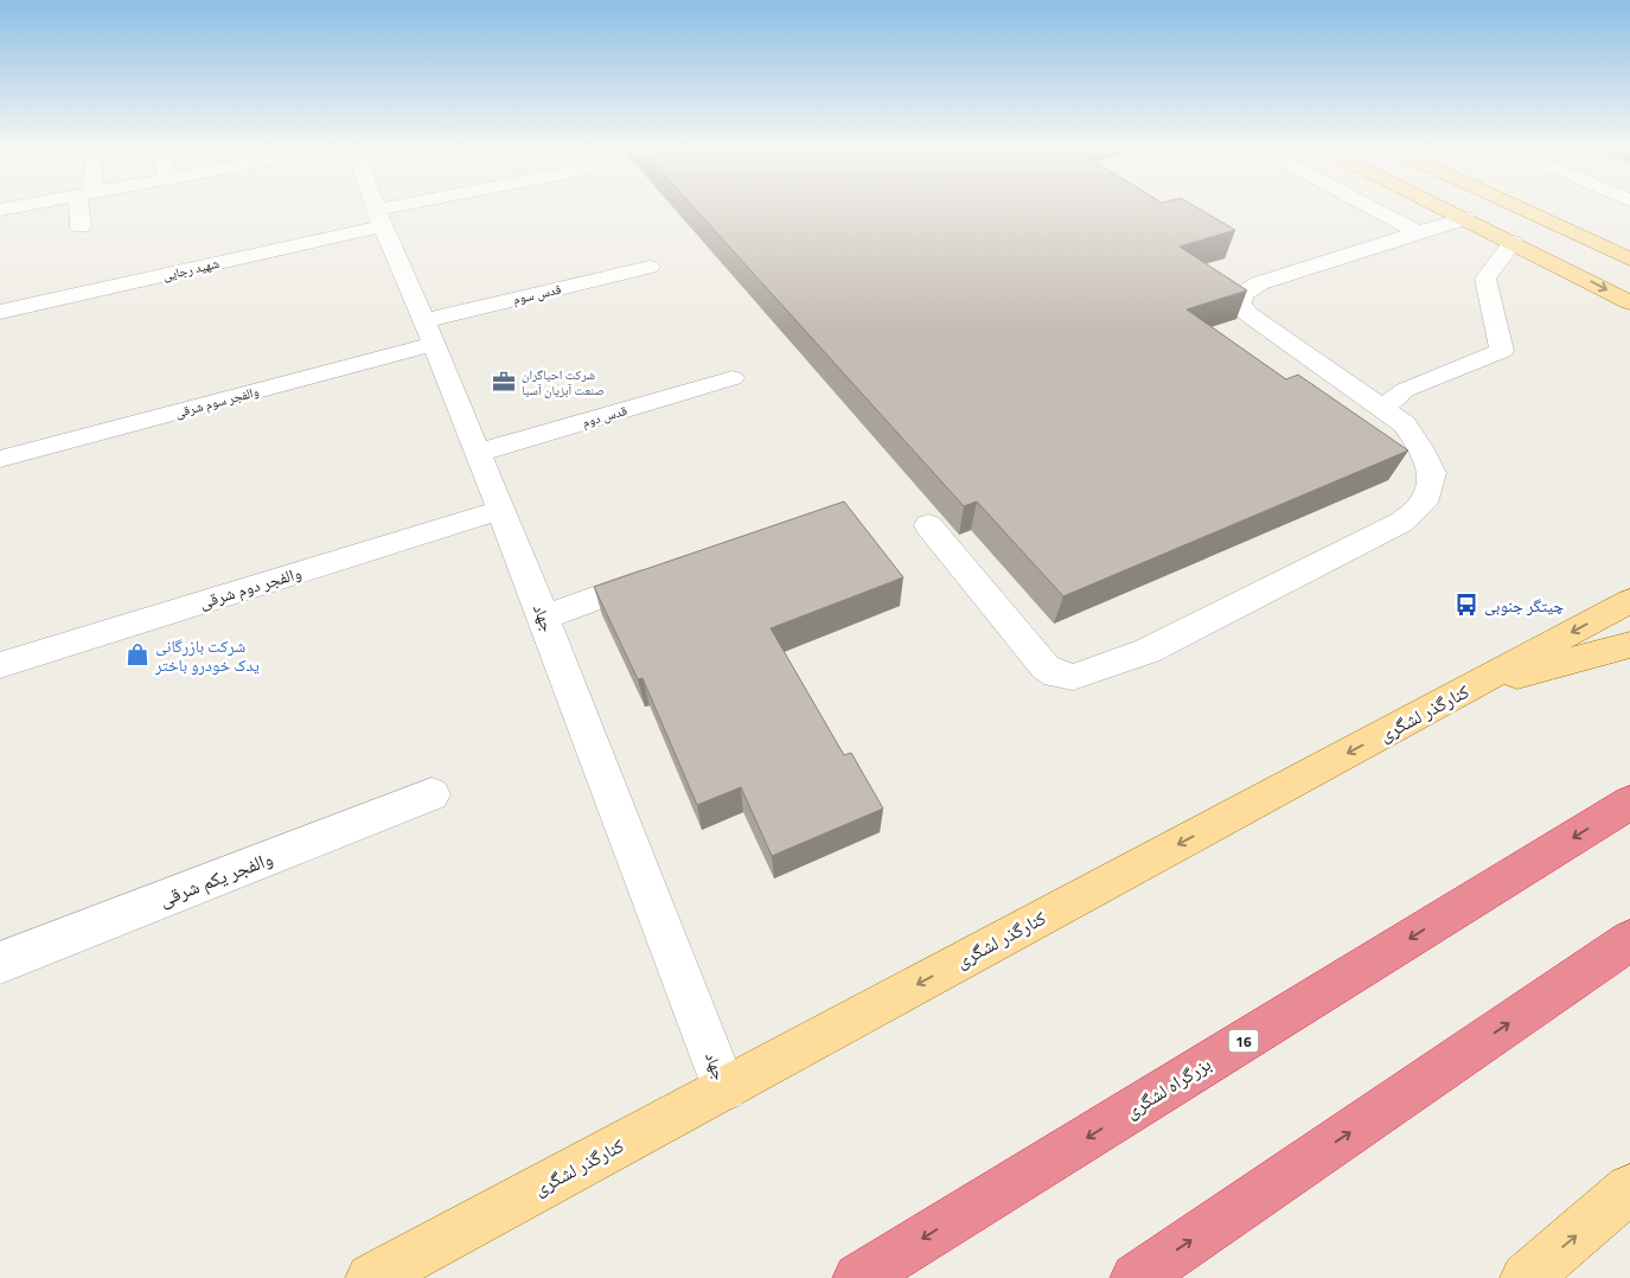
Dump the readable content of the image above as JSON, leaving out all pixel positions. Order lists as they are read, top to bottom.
{
  "streets": {
    "highway": ["16", "بزرگراه لشگری"],
    "main road": ["کنارگذر لشگری"],
    "street": [
      "شهید رجایی",
      "قدس سوم",
      "والفجر سوم شرقی",
      "قدس دوم",
      "والفجر دوم شرقی",
      "جهاد",
      "والفجر یکم شرقی"
    ]
  },
  "crossings": [
    ["شهید رجایی", "جهاد"],
    ["قدس سوم", "والفجر سوم شرقی"],
    ["قدس سوم", "جهاد"],
    ["والفجر سوم شرقی", "جهاد"],
    ["قدس دوم", "جهاد"],
    ["والفجر دوم شرقی", "جهاد"],
    ["جهاد", "کنارگذر لشگری"]
  ],
  "one_way": ["کنارگذر لشگری"],
  "places": {
    "office": ["شرکت احیاگران صنعت آبزیان آسیا"],
    "bus stop": ["چیتگر جنوبی"],
    "shop": ["شرکت بازرگانی یدک خودرو باختر"]
  }
}
